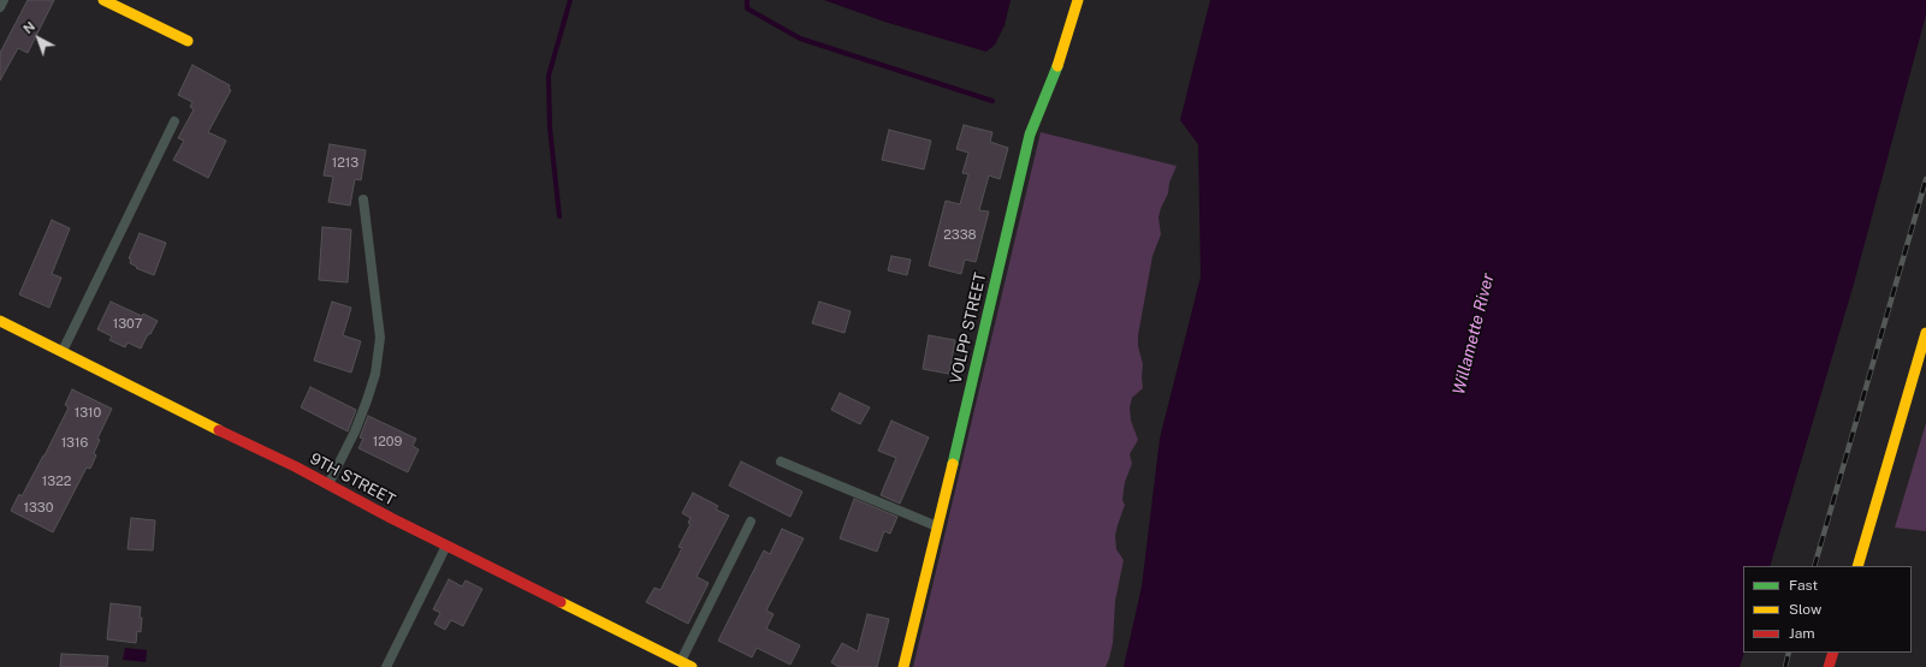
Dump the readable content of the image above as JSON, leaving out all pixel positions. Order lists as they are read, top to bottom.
{
  "streets": {
    "main road": ["VOLPP STREET", "9TH STREET"]
  },
  "water": ["Willamette River"],
  "house_numbers": [
    "1213",
    "2338",
    "1307",
    "1310",
    "1209",
    "1316",
    "1322",
    "1330"
  ],
  "legend": ["Fast", "Slow", "Jam"],
  "north": "top left"
}
